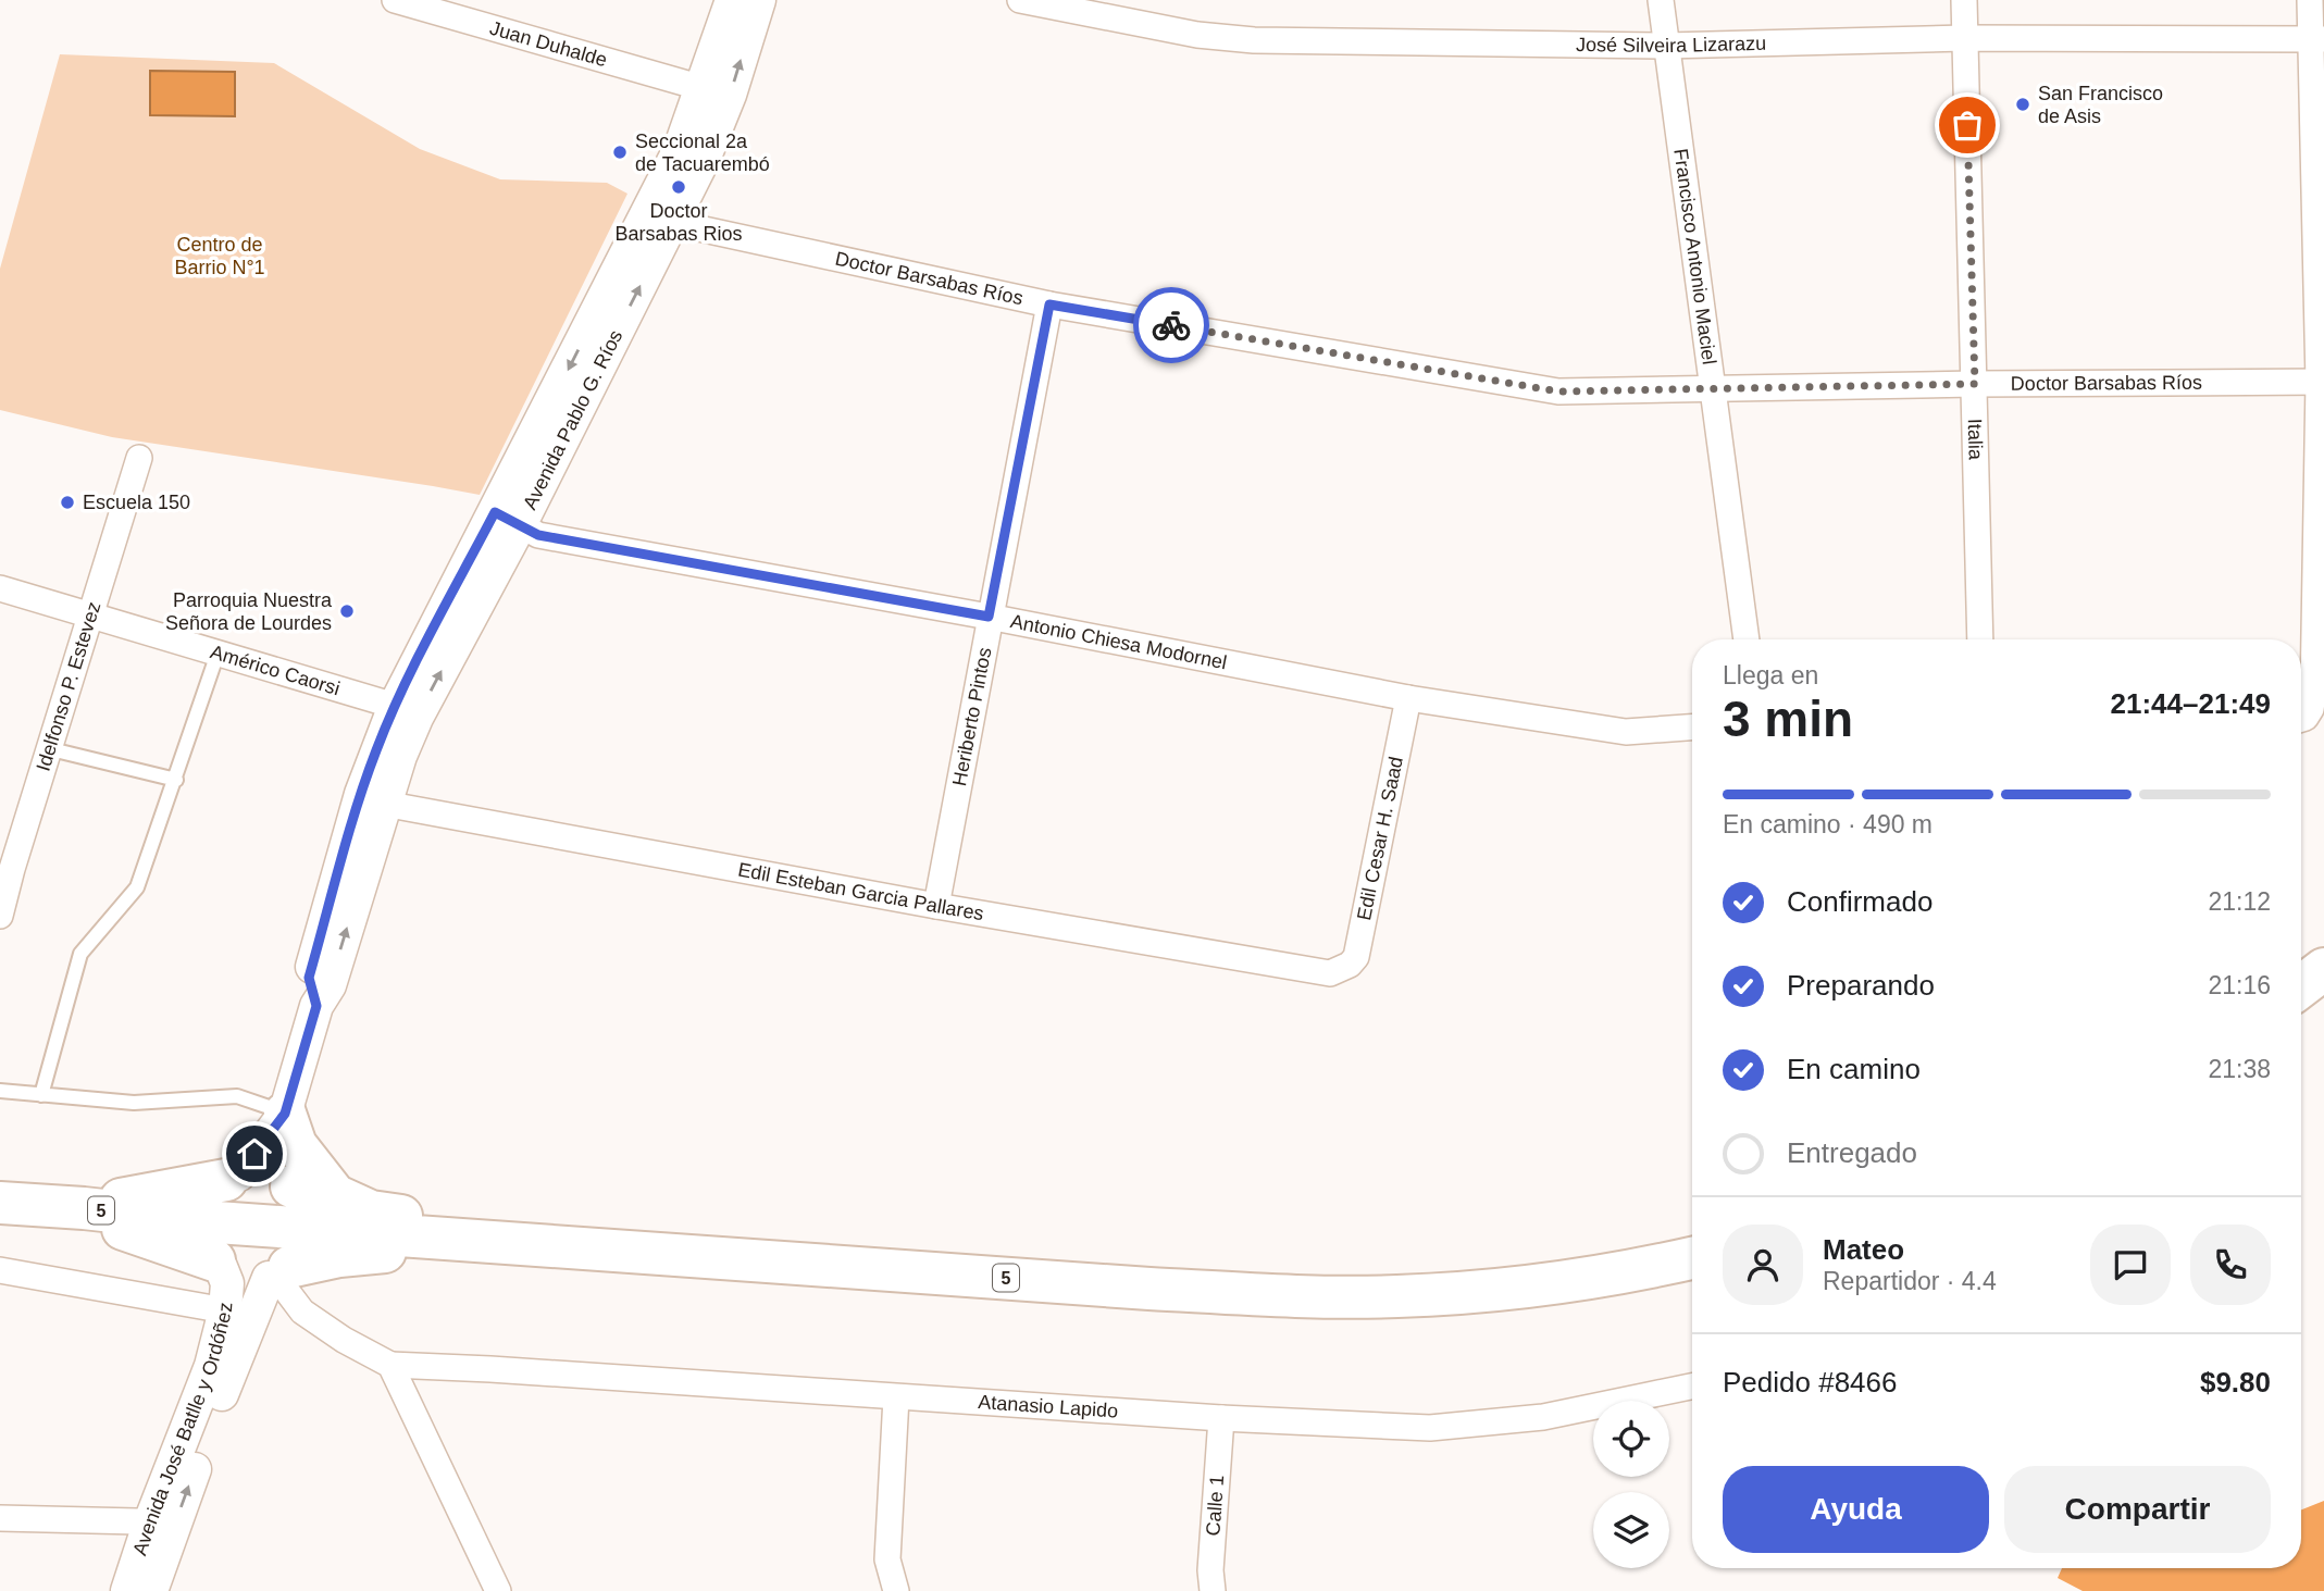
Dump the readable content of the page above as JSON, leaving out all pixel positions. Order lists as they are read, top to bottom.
{
  "streets": {
    "highway": ["5"],
    "street": [
      "Juan Duhalde",
      "José Silveira Lizarazu",
      "Francisco Antonio Maciel",
      "Doctor Barsabas Ríos",
      "Avenida Pablo G. Ríos",
      "Italia",
      "Antonio Chiesa Modornel",
      "Américo Caorsi",
      "Idelfonso P. Estevez",
      "Heriberto Pintos",
      "Edil Cesar H. Saad",
      "Edil Esteban Garcia Pallares",
      "Atanasio Lapido",
      "Avenida José Batlle y Ordóñez",
      "Calle 1"
    ]
  },
  "crossings": [
    ["Juan Duhalde", "Avenida Pablo G. Ríos"],
    ["José Silveira Lizarazu", "Francisco Antonio Maciel"],
    ["José Silveira Lizarazu", "Italia"],
    ["Francisco Antonio Maciel", "Doctor Barsabas Ríos"],
    ["Doctor Barsabas Ríos", "Avenida Pablo G. Ríos"],
    ["Doctor Barsabas Ríos", "Italia"],
    ["Doctor Barsabas Ríos", "Heriberto Pintos"],
    ["Avenida Pablo G. Ríos", "Antonio Chiesa Modornel"],
    ["Avenida Pablo G. Ríos", "Américo Caorsi"],
    ["Avenida Pablo G. Ríos", "Edil Esteban Garcia Pallares"],
    ["Avenida Pablo G. Ríos", "5"],
    ["Avenida Pablo G. Ríos", "Avenida José Batlle y Ordóñez"],
    ["Antonio Chiesa Modornel", "Heriberto Pintos"],
    ["Antonio Chiesa Modornel", "Edil Cesar H. Saad"],
    ["Américo Caorsi", "Idelfonso P. Estevez"],
    ["Heriberto Pintos", "Edil Esteban Garcia Pallares"],
    ["Edil Cesar H. Saad", "Edil Esteban Garcia Pallares"],
    ["5", "Avenida José Batlle y Ordóñez"],
    ["Atanasio Lapido", "Calle 1"]
  ],
  "parks": ["Centro de Barrio N°1"],
  "places": [
    "San Francisco de Asis",
    "Seccional 2a de Tacuarembó",
    "Doctor Barsabas Rios",
    "Escuela 150",
    "Parroquia Nuestra Señora de Lourdes"
  ],
  "page": {
    "heading": ["3 min", "Llega en", "21:44–21:49"],
    "panel": [
      "Mateo",
      "Repartidor · 4.4",
      "Pedido #8466",
      "$9.80"
    ],
    "bar": "En camino · 490 m",
    "list": [
      ["Confirmado", "21:12"],
      ["Preparando", "21:16"],
      ["En camino", "21:38"],
      "Entregado"
    ],
    "buttons": ["Ayuda", "Compartir"]
  }
}
